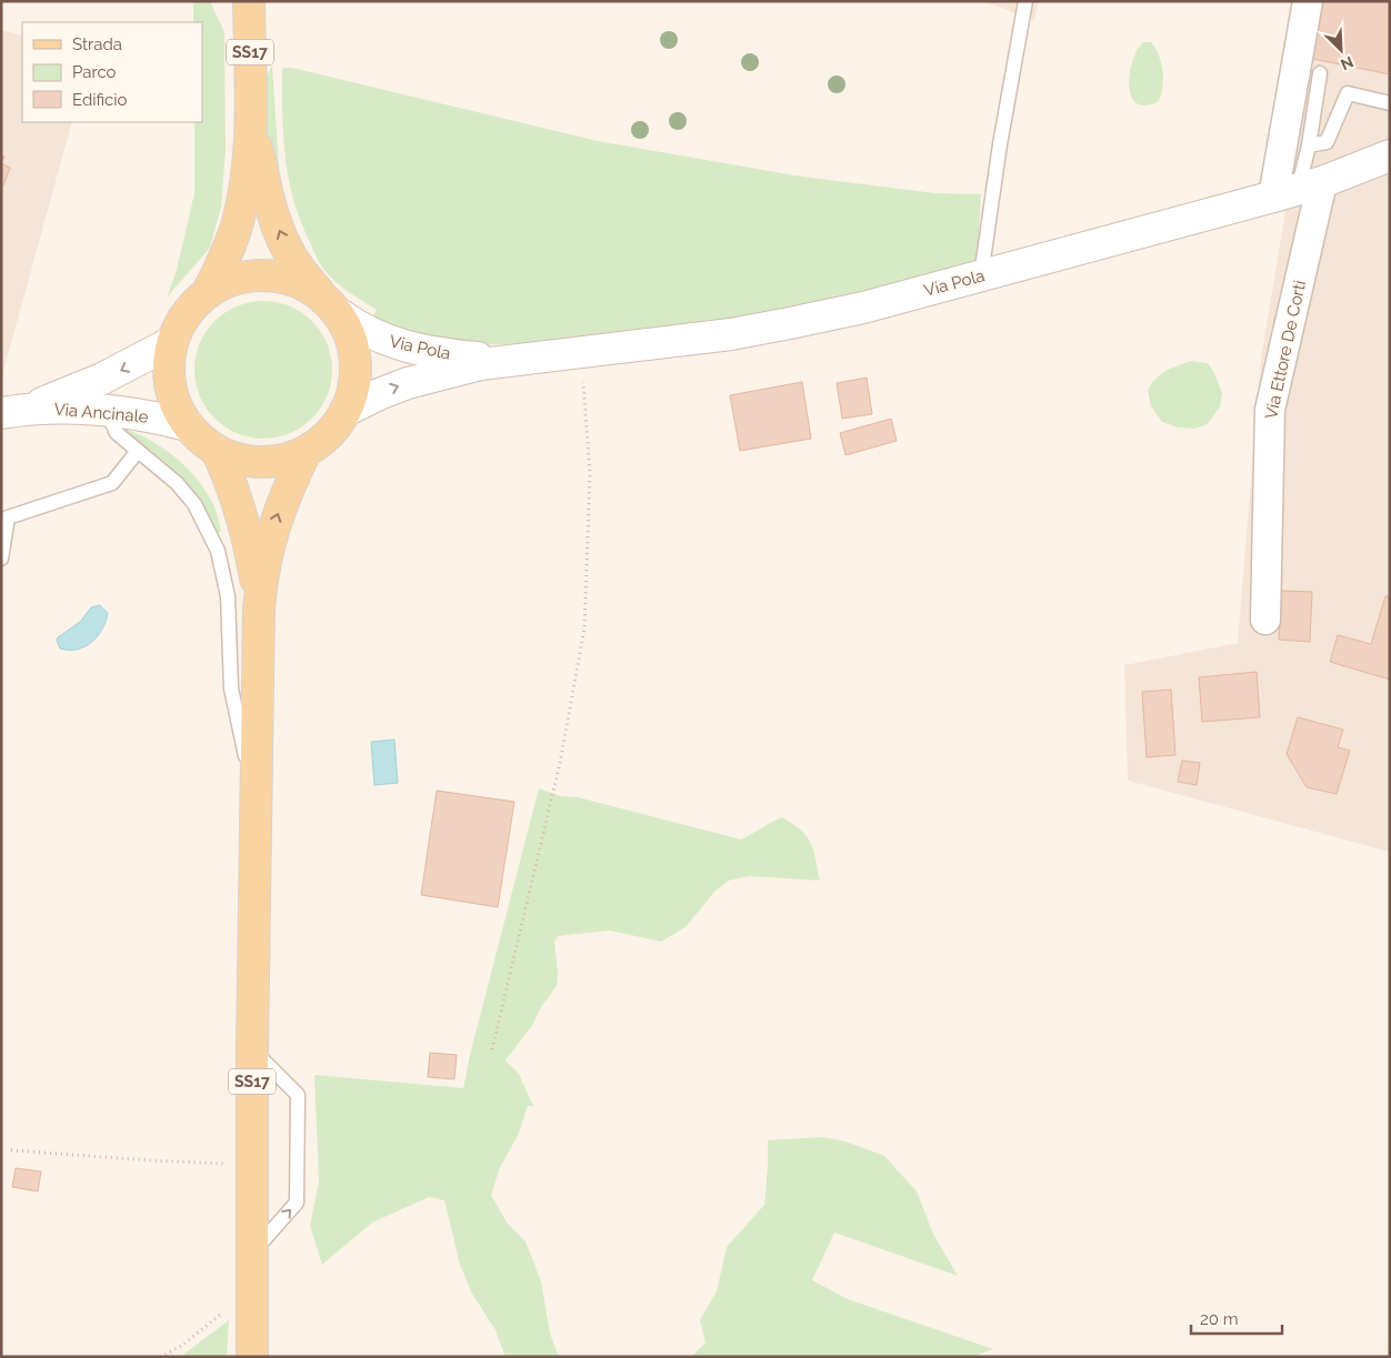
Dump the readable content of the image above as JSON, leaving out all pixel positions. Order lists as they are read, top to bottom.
{
  "streets": {
    "main road": ["SS17"],
    "street": ["Via Pola", "Via Ettore De Corti", "Via Ancinale"]
  },
  "crossings": [
    ["Via Pola", "Via Ettore De Corti"],
    ["Via Pola", "Via Ancinale"]
  ],
  "legend": ["Strada", "Parco", "Edificio"],
  "scale_bar": "20 m",
  "north": "bottom right"
}
